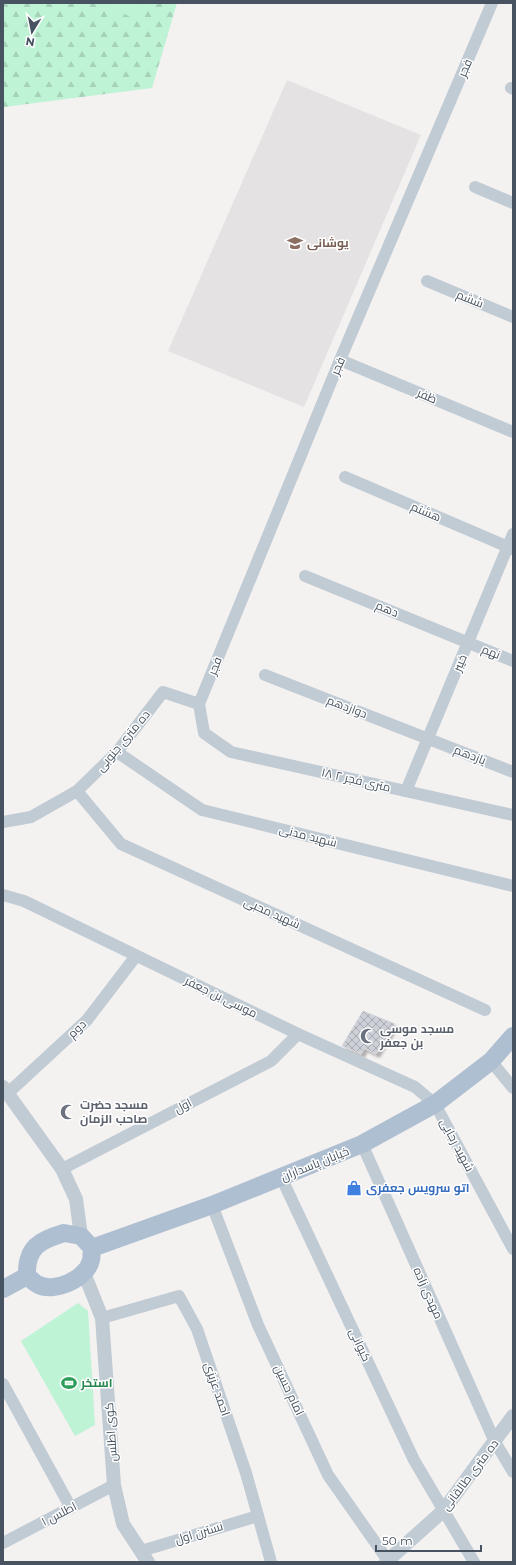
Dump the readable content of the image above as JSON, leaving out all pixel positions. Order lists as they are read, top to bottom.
{
  "streets": {
    "main road": ["خیابان پاسداران"],
    "street": [
      "فجر",
      "ششم",
      "ظفر",
      "هشتم",
      "دهم",
      "نهم",
      "خیبر",
      "دوازدهم",
      "ده متری جنوبی",
      "یازدهم",
      "۱۸ متری فجر ۲",
      "شهید مدنی",
      "شهید محبی",
      "موسی بن جعفر",
      "دوم",
      "اول",
      "شهید رجایی",
      "مهدی زاده",
      "کیوانی",
      "احمد عزیزی",
      "امام حسین",
      "کوی اطلس",
      "ده متری طالقانی",
      "اطلس ۱",
      "نسترن اول"
    ]
  },
  "crossings": [
    ["فجر", "ظفر"],
    ["فجر", "ده متری جنوبی"],
    ["فجر", "۱۸ متری فجر ۲"],
    ["هشتم", "خیبر"],
    ["دهم", "نهم"],
    ["دهم", "خیبر"],
    ["نهم", "خیبر"],
    ["خیبر", "دوازدهم"],
    ["خیبر", "یازدهم"],
    ["خیبر", "۱۸ متری فجر ۲"],
    ["دوازدهم", "یازدهم"],
    ["ده متری جنوبی", "۱۸ متری فجر ۲"],
    ["ده متری جنوبی", "شهید مدنی"],
    ["ده متری جنوبی", "شهید محبی"],
    ["موسی بن جعفر", "دوم"],
    ["موسی بن جعفر", "اول"],
    ["موسی بن جعفر", "شهید رجایی"],
    ["موسی بن جعفر", "خیابان پاسداران"],
    ["شهید رجایی", "خیابان پاسداران"],
    ["خیابان پاسداران", "مهدی زاده"],
    ["خیابان پاسداران", "کیوانی"],
    ["خیابان پاسداران", "امام حسین"],
    ["خیابان پاسداران", "کوی اطلس"],
    ["مهدی زاده", "ده متری طالقانی"],
    ["کیوانی", "ده متری طالقانی"],
    ["احمد عزیزی", "کوی اطلس"],
    ["احمد عزیزی", "نسترن اول"],
    ["امام حسین", "ده متری طالقانی"],
    ["کوی اطلس", "اطلس ۱"],
    ["کوی اطلس", "نسترن اول"]
  ],
  "places": {
    "school or university": ["یوشانی"],
    "mosque": ["مسجد موسی بن جعفر", "مسجد حضرت صاحب الزمان"],
    "shop": ["اتو سرویس جعفری"],
    "sports": ["استخر"]
  },
  "scale_bar": "50 m",
  "north": "bottom"
}
